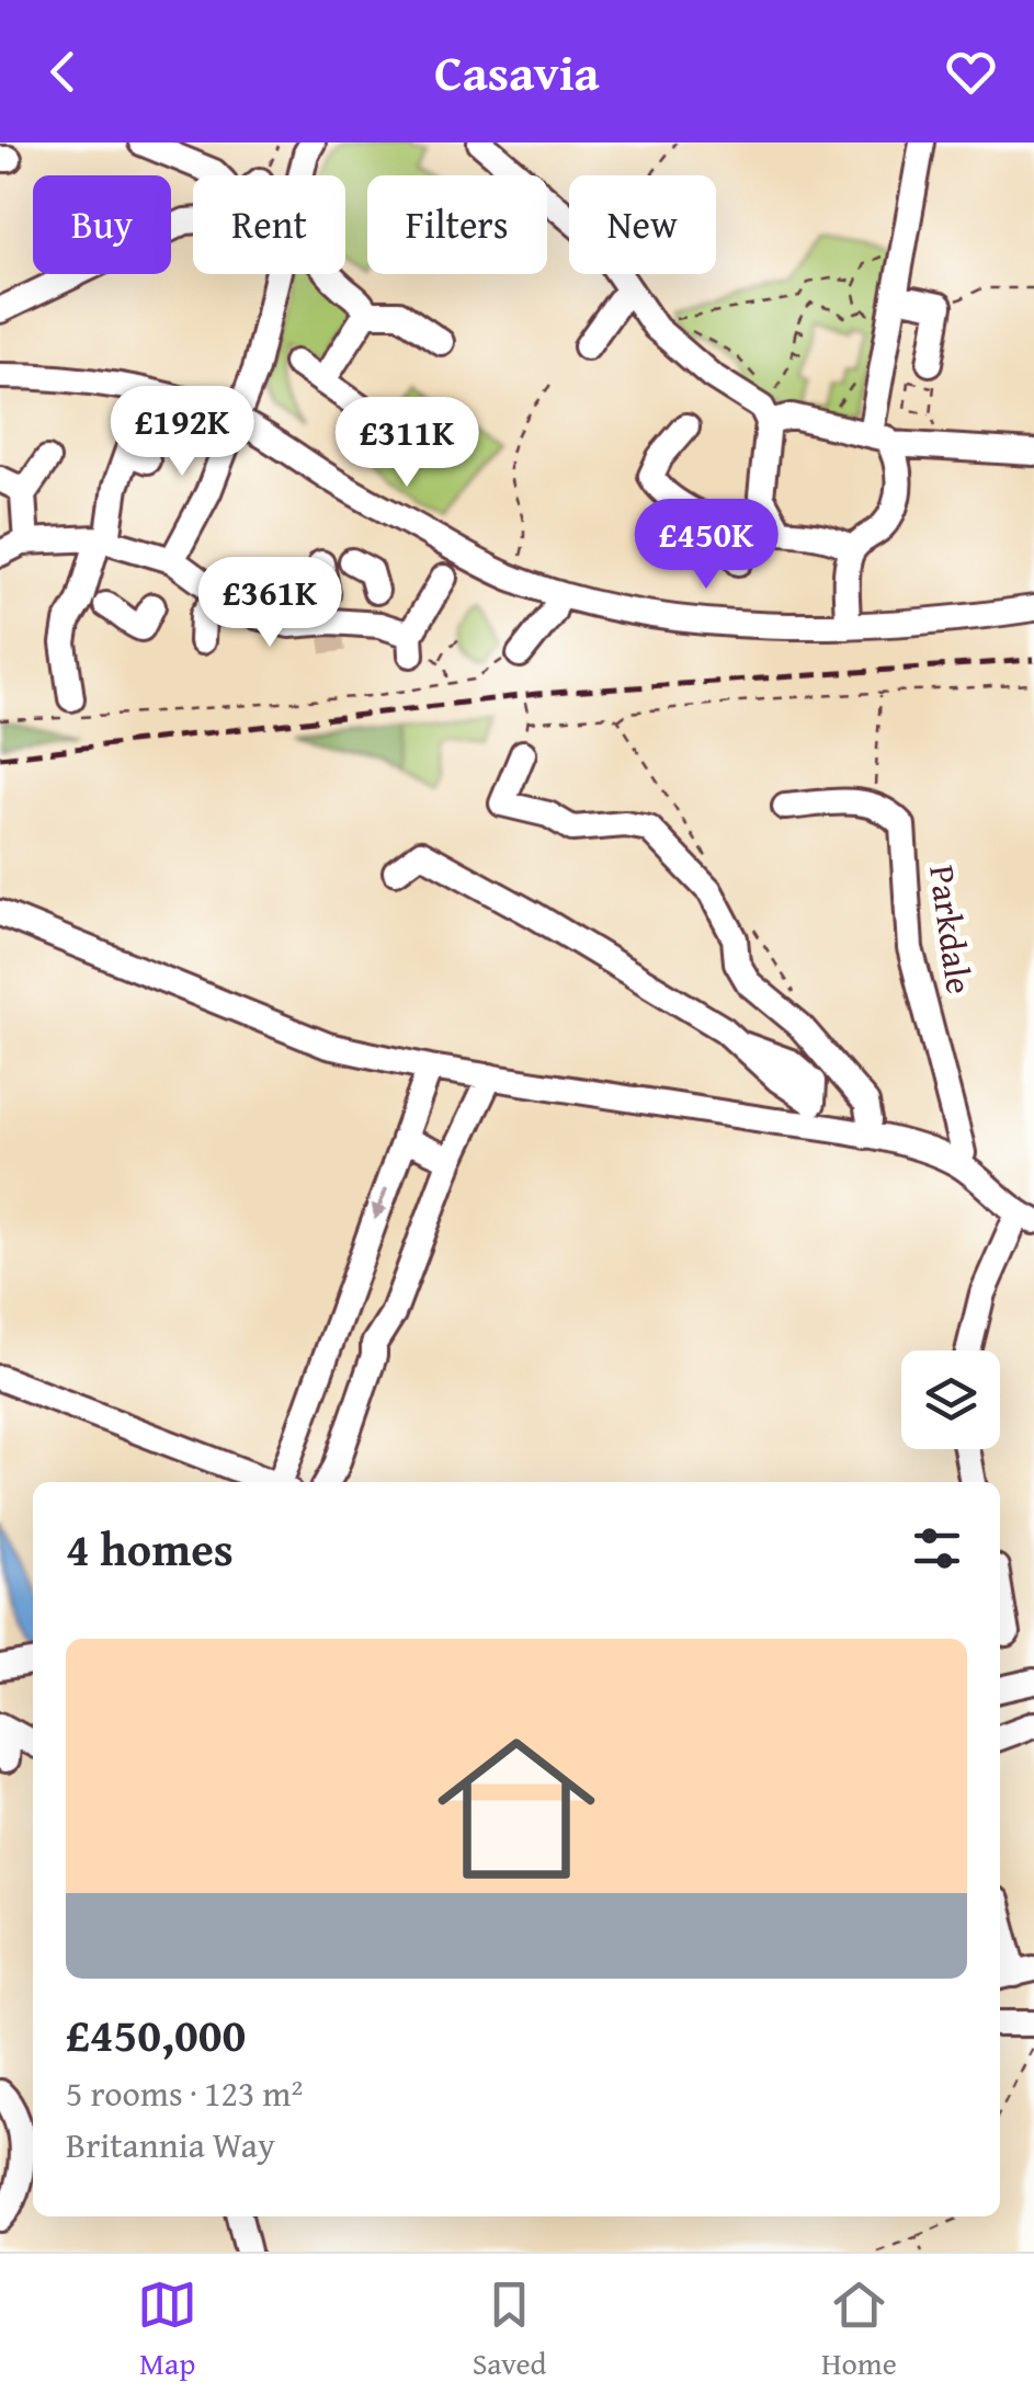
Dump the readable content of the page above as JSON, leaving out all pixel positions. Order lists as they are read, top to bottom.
{
  "streets": {
    "street": ["Parkdale"]
  },
  "page": {
    "header": "Casavia",
    "chip": [
      "Buy",
      "Rent",
      "Filters",
      "New"
    ],
    "price": [
      "£192K",
      "£311K",
      "£450K",
      "£361K"
    ],
    "heading": "4 homes",
    "list": [
      {
        "name": "£450,000",
        "note": "5 rooms · 123 m² · Britannia Way"
      }
    ],
    "tabs": ["Map", "Saved", "Home"]
  }
}
